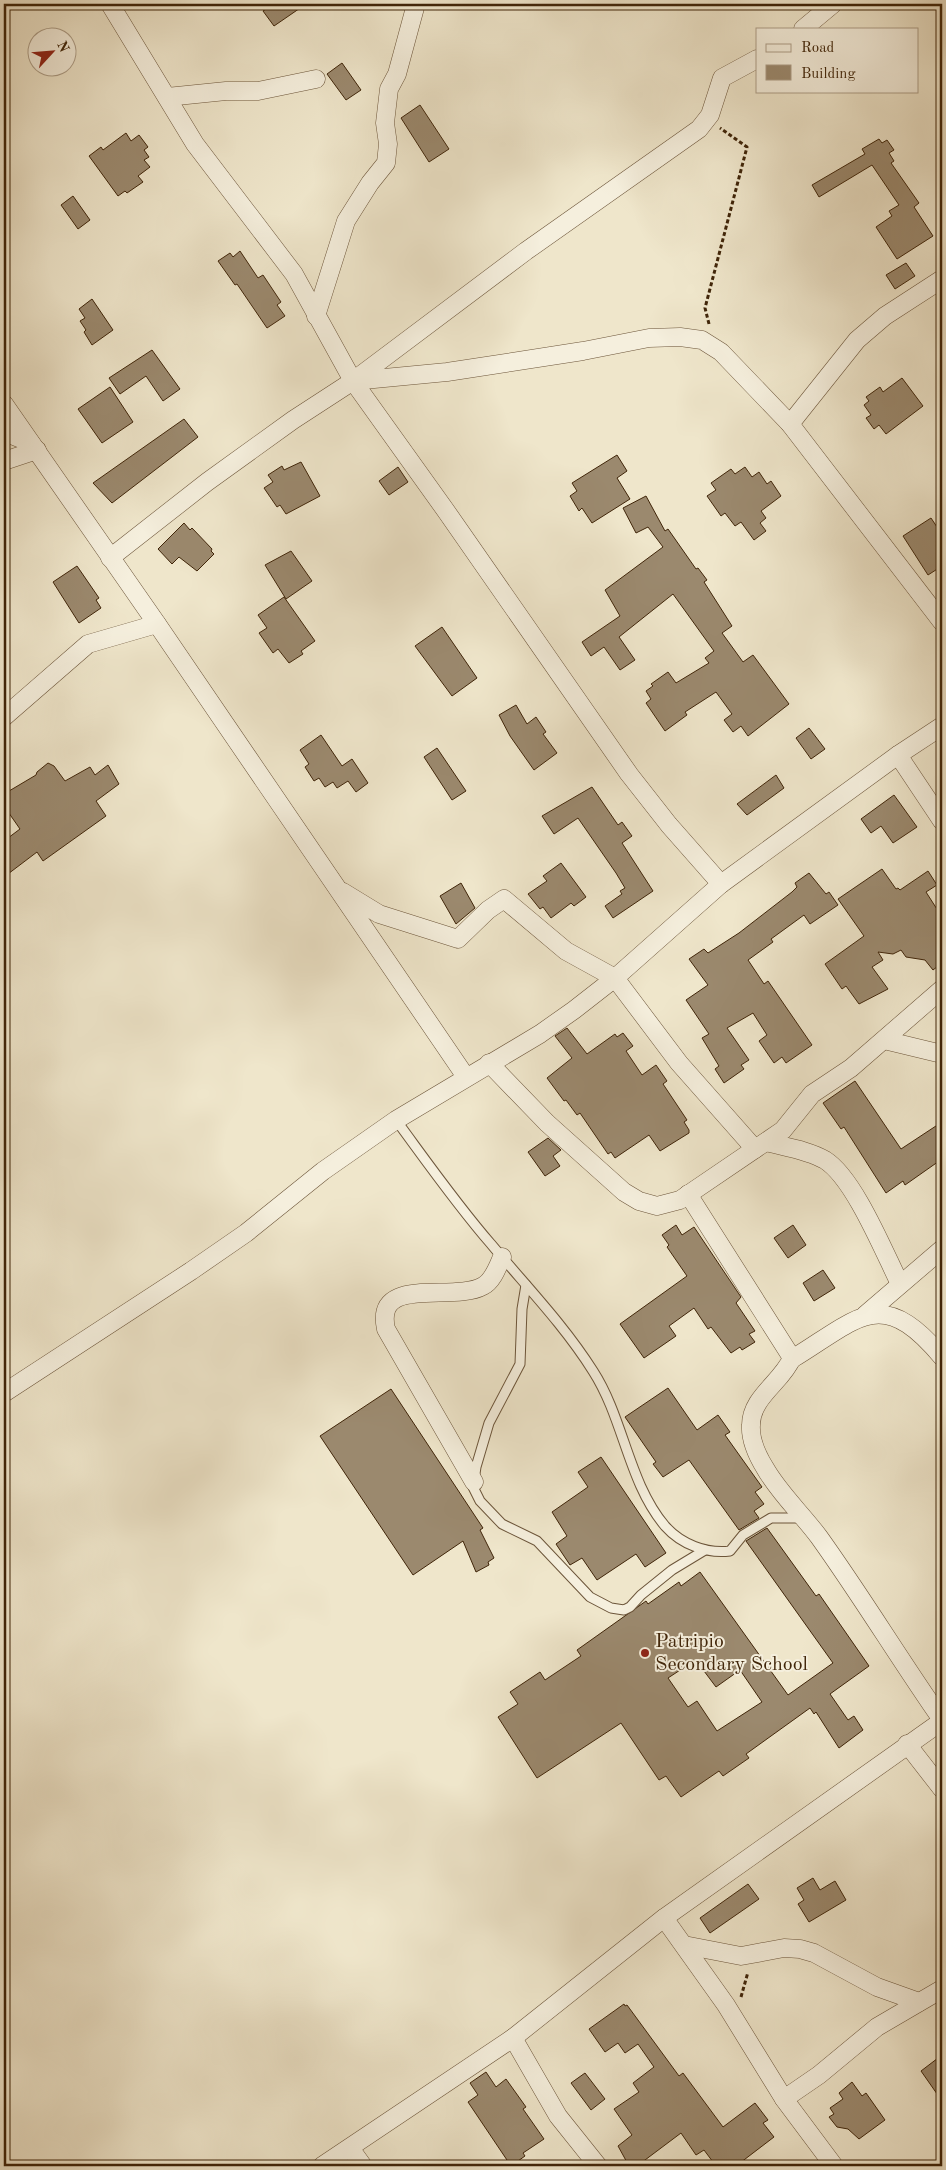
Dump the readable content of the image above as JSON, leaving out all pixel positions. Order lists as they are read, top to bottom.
{
  "places": ["Patripio Secondary School"],
  "legend": ["Road", "Building"],
  "north": "top right"
}
